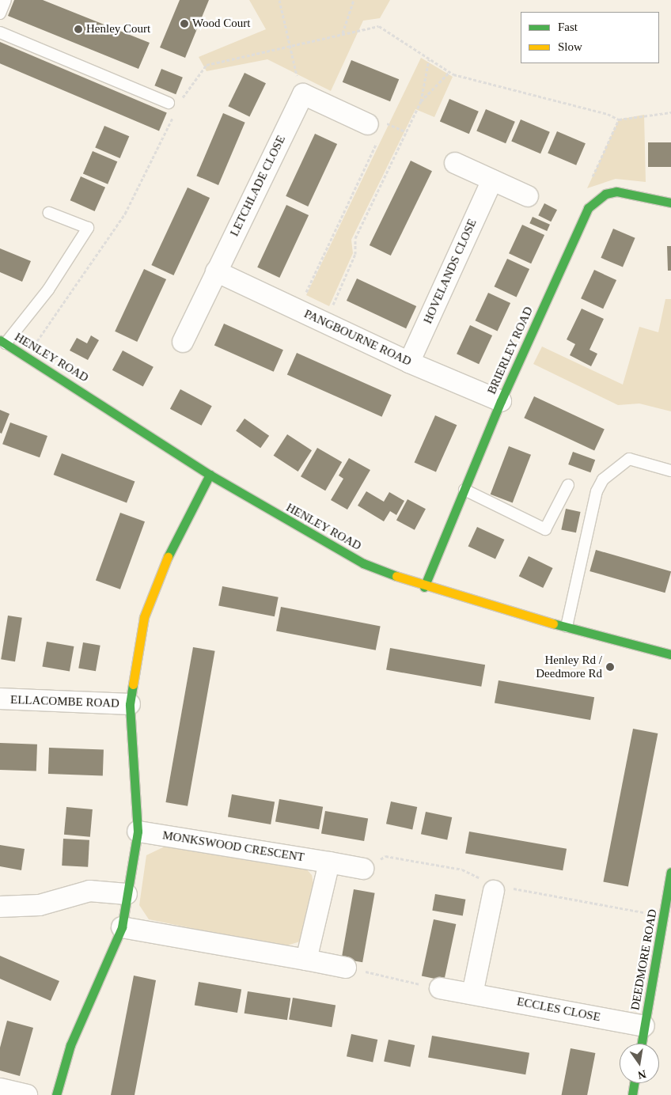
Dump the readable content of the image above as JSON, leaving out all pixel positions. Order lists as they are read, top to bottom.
{
  "streets": {
    "street": [
      "LETCHLADE CLOSE",
      "HOVELANDS CLOSE",
      "PANGBOURNE ROAD",
      "BRIERLEY ROAD",
      "HENLEY ROAD",
      "ELLACOMBE ROAD",
      "MONKSWOOD CRESCENT",
      "DEEDMORE ROAD",
      "ECCLES CLOSE"
    ]
  },
  "crossings": [
    ["LETCHLADE CLOSE", "PANGBOURNE ROAD"],
    ["HOVELANDS CLOSE", "PANGBOURNE ROAD"],
    ["PANGBOURNE ROAD", "BRIERLEY ROAD"],
    ["BRIERLEY ROAD", "HENLEY ROAD"],
    ["DEEDMORE ROAD", "ECCLES CLOSE"]
  ],
  "places": ["Wood Court", "Henley Court", "Henley Rd / Deedmore Rd"],
  "legend": ["Fast", "Slow"],
  "north": "bottom"
}
